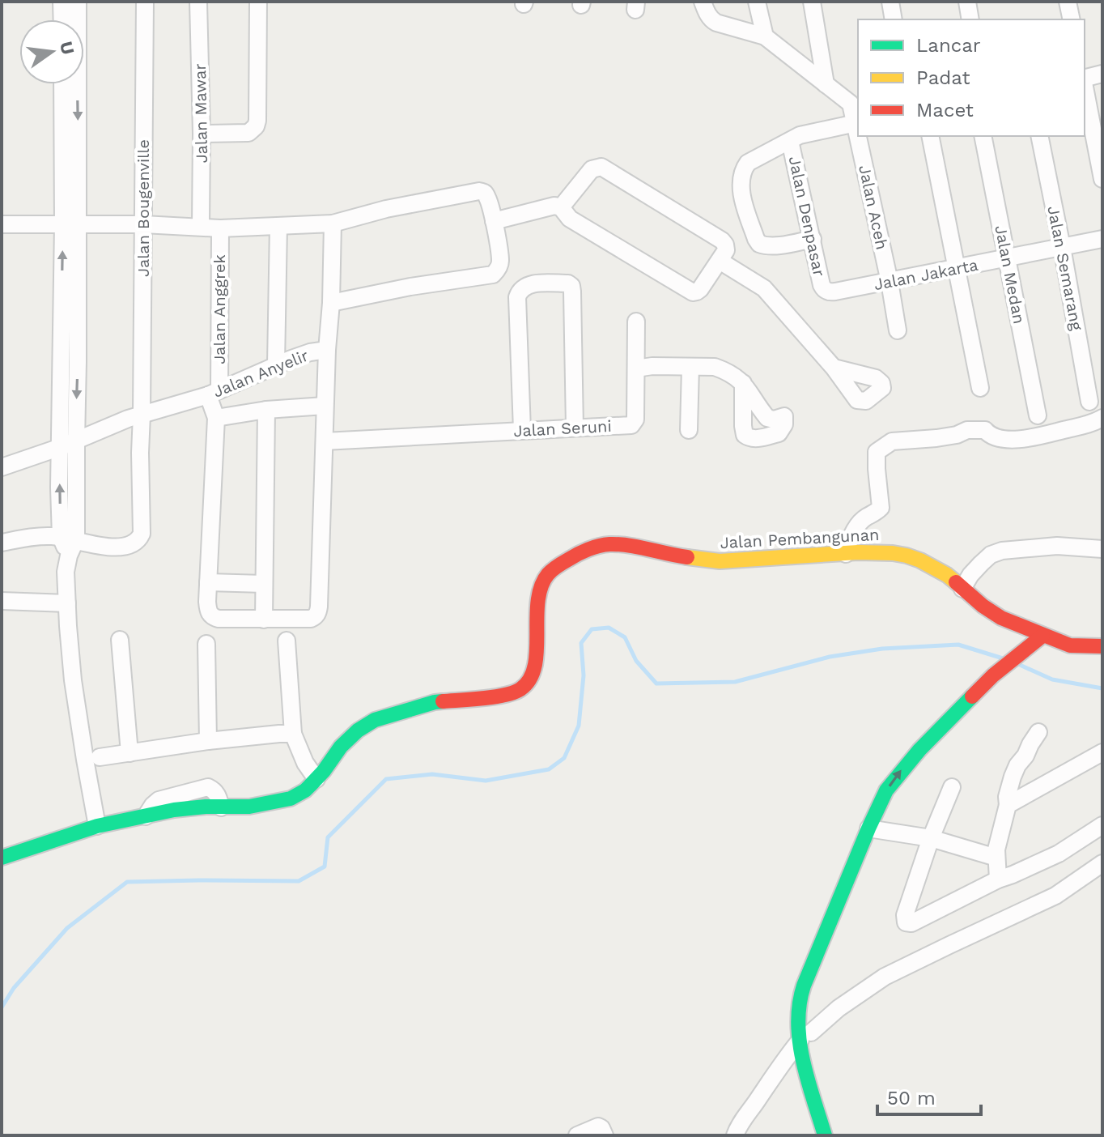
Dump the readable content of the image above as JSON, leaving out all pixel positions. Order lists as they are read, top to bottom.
{
  "streets": {
    "street": [
      "Jalan Mawar",
      "Jalan Aceh",
      "Jalan Bougenville",
      "Jalan Denpasar",
      "Jalan Semarang",
      "Jalan Jakarta",
      "Jalan Medan",
      "Jalan Anggrek",
      "Jalan Anyelir",
      "Jalan Seruni",
      "Jalan Pembangunan"
    ]
  },
  "crossings": [
    ["Jalan Aceh", "Jalan Jakarta"],
    ["Jalan Bougenville", "Jalan Anyelir"],
    ["Jalan Denpasar", "Jalan Jakarta"],
    ["Jalan Semarang", "Jalan Jakarta"],
    ["Jalan Jakarta", "Jalan Medan"],
    ["Jalan Anggrek", "Jalan Anyelir"]
  ],
  "legend": ["Lancar", "Padat", "Macet"],
  "scale_bar": "50 m",
  "north": "right"
}
